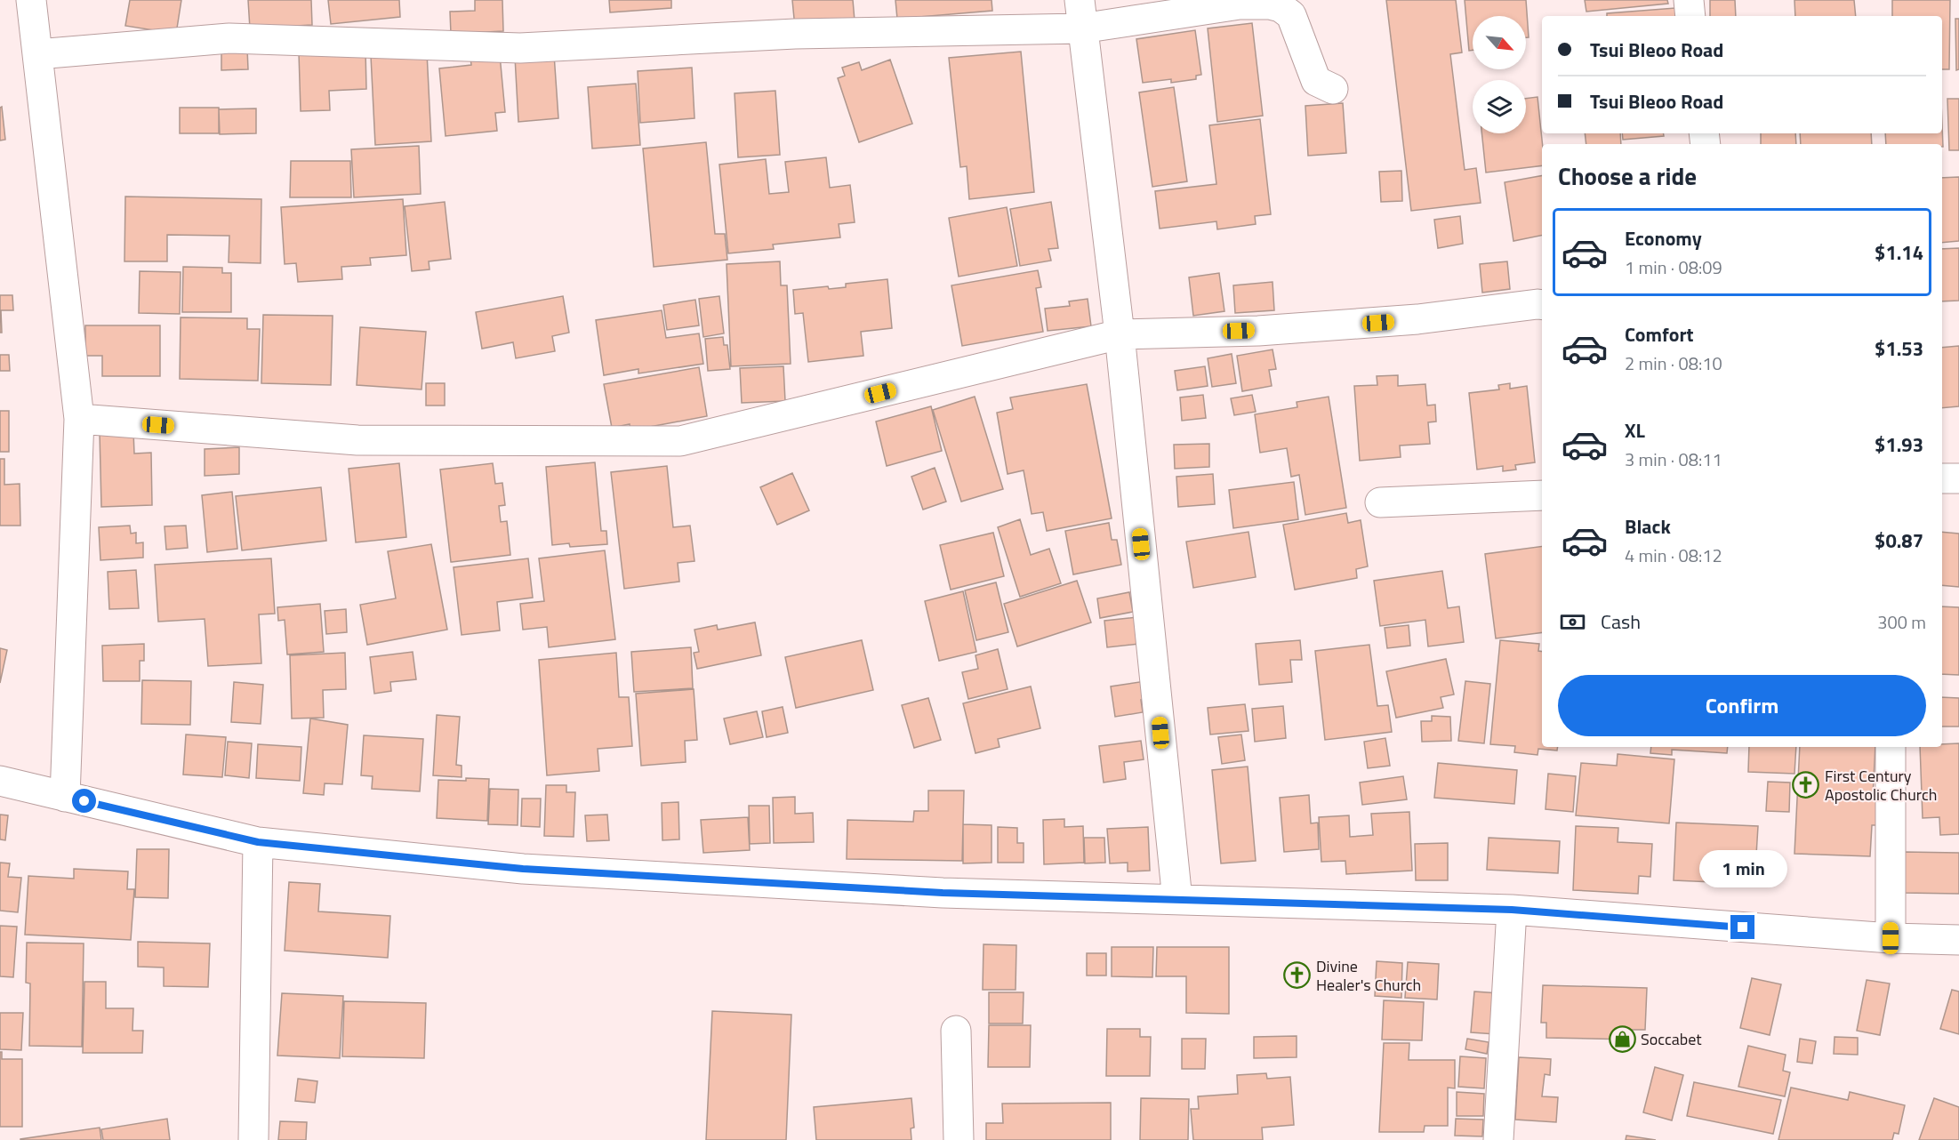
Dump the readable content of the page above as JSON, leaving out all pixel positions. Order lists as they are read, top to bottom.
{
  "places": {
    "church": ["First Century Apostolic Church", "Divine Healer's Church"],
    "shop": ["Soccabet"]
  },
  "north": "bottom right",
  "page": {
    "banner": ["Tsui Bleoo Road", "Tsui Bleoo Road"],
    "heading": "Choose a ride",
    "list": [
      {
        "name": "Economy",
        "note": "1 min · 08:09",
        "value": "$1.14"
      },
      {
        "name": "Comfort",
        "note": "2 min · 08:10",
        "value": "$1.53"
      },
      {
        "name": "XL",
        "note": "3 min · 08:11",
        "value": "$1.93"
      },
      {
        "name": "Black",
        "note": "4 min · 08:12",
        "value": "$0.87"
      }
    ],
    "pay": ["Cash", "300 m"],
    "buttons": "Confirm",
    "bubble": "1 min"
  }
}
